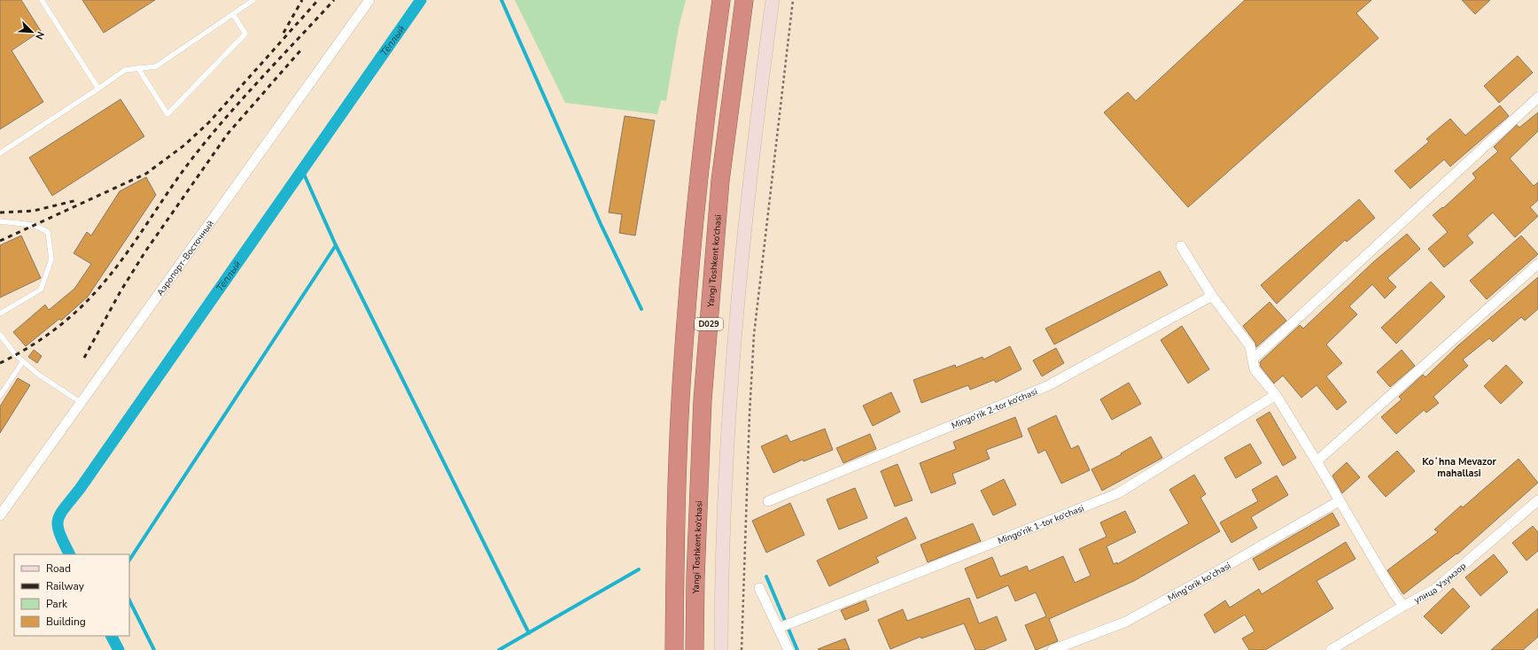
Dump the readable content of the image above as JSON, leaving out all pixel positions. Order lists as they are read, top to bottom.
{
  "streets": {
    "highway": ["Yangi Toshkent ko‘chasi", "D029"],
    "street": [
      "Аэропорт-Восточный",
      "Mingo‘rik 2-tor ko‘chasi",
      "Mingo‘rik 1-tor ko‘chasi",
      "Ming'orik ko'chasi",
      "улица Узумзор"
    ]
  },
  "districts": ["Koʻhna Mevazor mahallasi"],
  "water": ["Тёплый"],
  "legend": [
    "Road",
    "Railway",
    "Park",
    "Building"
  ],
  "north": "bottom right"
}
